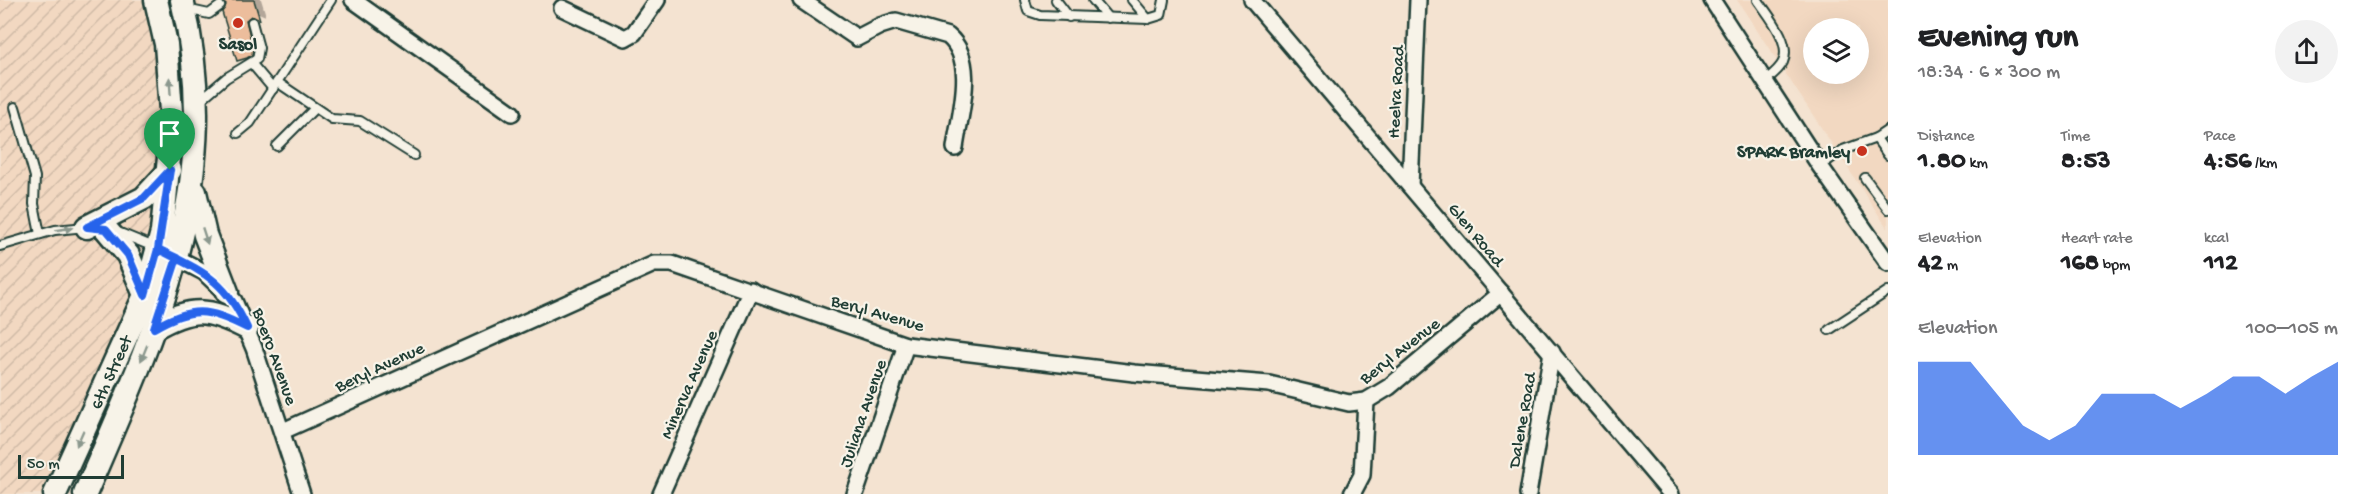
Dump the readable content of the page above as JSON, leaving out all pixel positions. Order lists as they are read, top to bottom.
{
  "streets": {
    "main road": ["6th Street"],
    "street": [
      "Heelra Road",
      "Glen Road",
      "Beryl Avenue",
      "Boero Avenue",
      "Minerva Avenue",
      "Juliana Avenue",
      "Dalene Road"
    ]
  },
  "crossings": [
    ["Heelra Road", "Glen Road"],
    ["Glen Road", "Beryl Avenue"],
    ["Glen Road", "Dalene Road"],
    ["Beryl Avenue", "Boero Avenue"],
    ["Beryl Avenue", "Minerva Avenue"],
    ["Beryl Avenue", "Juliana Avenue"],
    ["Boero Avenue", "6th Street"]
  ],
  "places": ["Sasol", "SPARK Bramley"],
  "scale_bar": "50 m",
  "page": {
    "heading": ["Evening run", "18:34 · 6 × 300 m"],
    "stats": [
      ["Distance", "1.80 km"],
      ["Time", "8:53"],
      ["Pace", "4:56 /km"],
      ["Elevation", "42 m"],
      ["Heart rate", "168 bpm"],
      ["kcal", "112"]
    ],
    "chart": ["Elevation", "100–105 m"],
    "scale": "50 m"
  }
}
